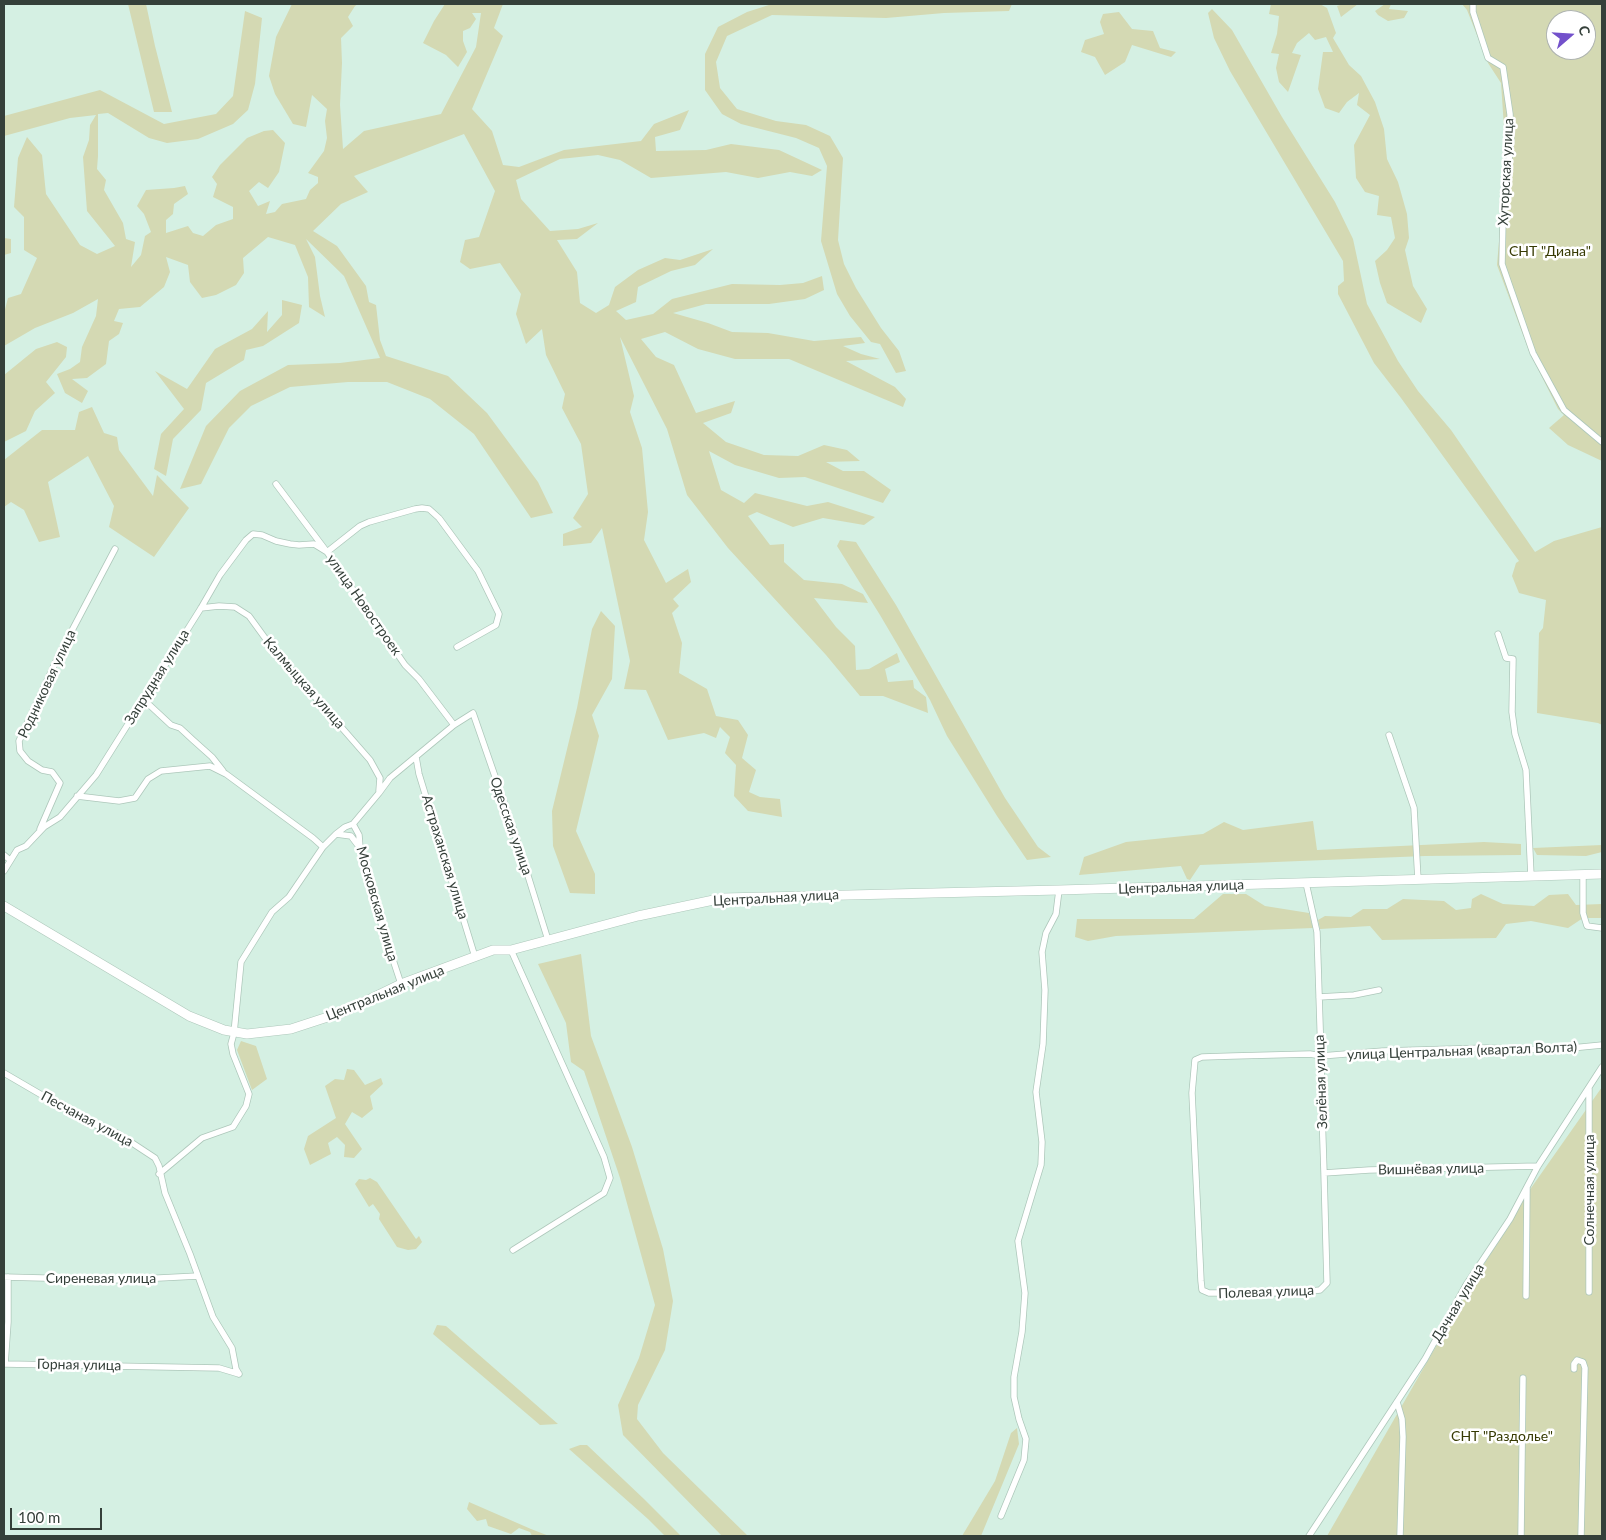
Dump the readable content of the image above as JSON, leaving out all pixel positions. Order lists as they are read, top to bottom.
{
  "streets": {
    "street": [
      "Хуторская улица",
      "улица Новостроек",
      "Запрудная улица",
      "Калмыцкая улица",
      "Родниковая улица",
      "Одесская улица",
      "Астраханская улица",
      "Центральная улица",
      "Московская улица",
      "улица Центральная (квартал Волта)",
      "Зелёная улица",
      "Песчаная улица",
      "Вишнёвая улица",
      "Солнечная улица",
      "Сиреневая улица",
      "Полевая улица",
      "Дачная улица",
      "Горная улица"
    ]
  },
  "crossings": [
    ["улица Новостроек", "Запрудная улица"],
    ["улица Новостроек", "Одесская улица"],
    ["Запрудная улица", "Калмыцкая улица"],
    ["Запрудная улица", "Родниковая улица"],
    ["Одесская улица", "Центральная улица"],
    ["Астраханская улица", "Центральная улица"],
    ["Центральная улица", "Московская улица"],
    ["Центральная улица", "Зелёная улица"],
    ["улица Центральная (квартал Волта)", "Зелёная улица"],
    ["улица Центральная (квартал Волта)", "Полевая улица"],
    ["Зелёная улица", "Вишнёвая улица"],
    ["Зелёная улица", "Полевая улица"],
    ["Песчаная улица", "Сиреневая улица"],
    ["Песчаная улица", "Горная улица"],
    ["Вишнёвая улица", "Дачная улица"],
    ["Солнечная улица", "Дачная улица"],
    ["Сиреневая улица", "Горная улица"]
  ],
  "parks": ["СНТ \"Диана\"", "СНТ \"Раздолье\""],
  "scale_bar": "100 m",
  "north": "right"
}
